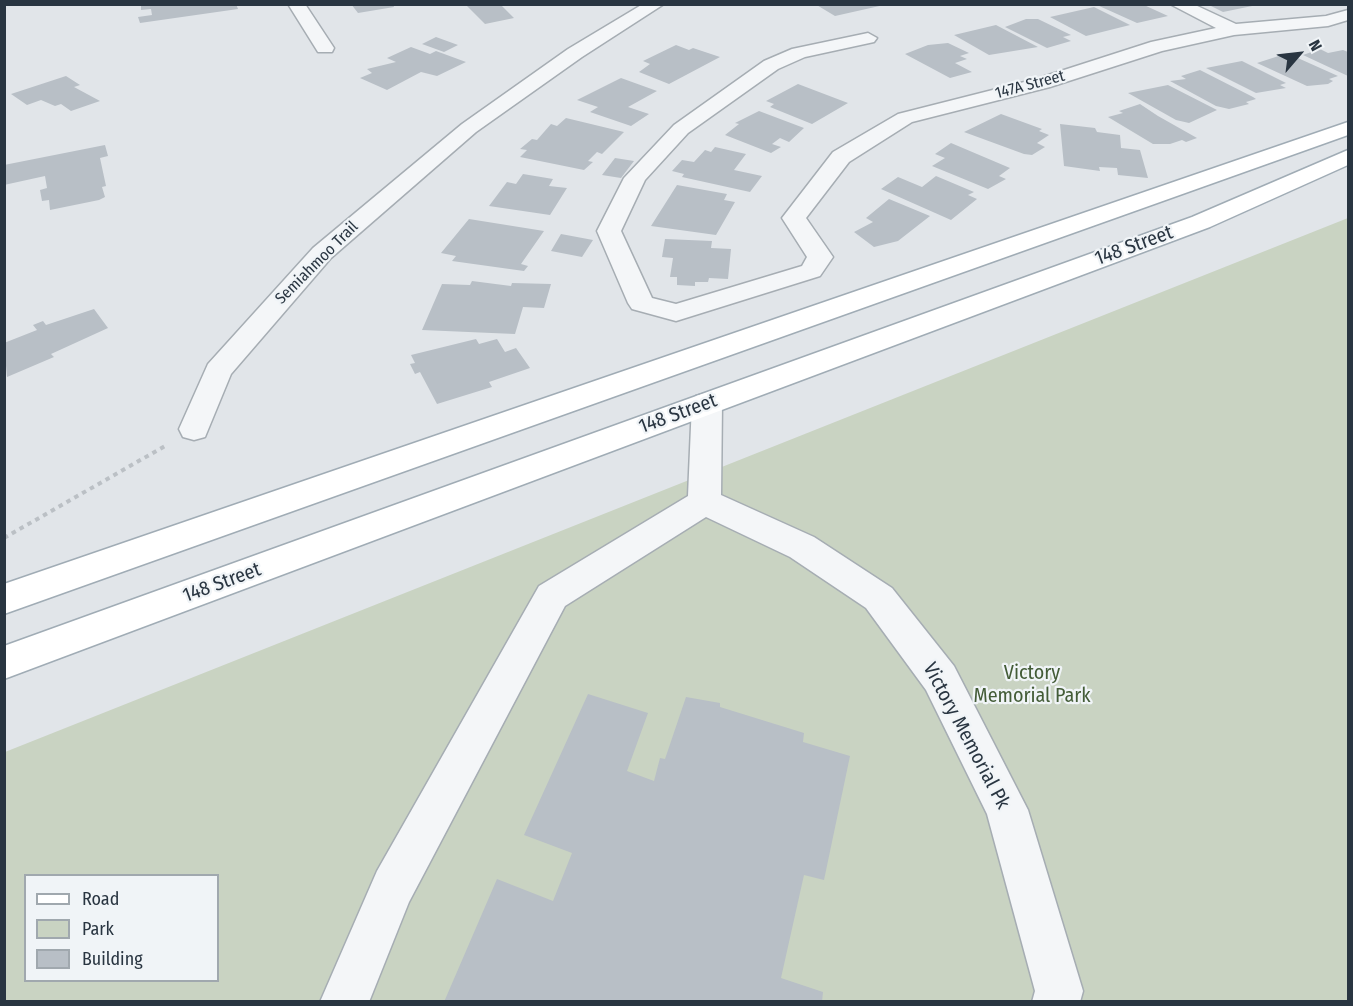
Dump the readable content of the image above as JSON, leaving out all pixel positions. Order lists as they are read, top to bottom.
{
  "streets": {
    "main road": ["148 Street"],
    "street": ["147A Street", "Semiahmoo Trail", "Victory Memorial Pk"]
  },
  "parks": ["Victory Memorial Park"],
  "legend": ["Road", "Park", "Building"],
  "north": "top right"
}
